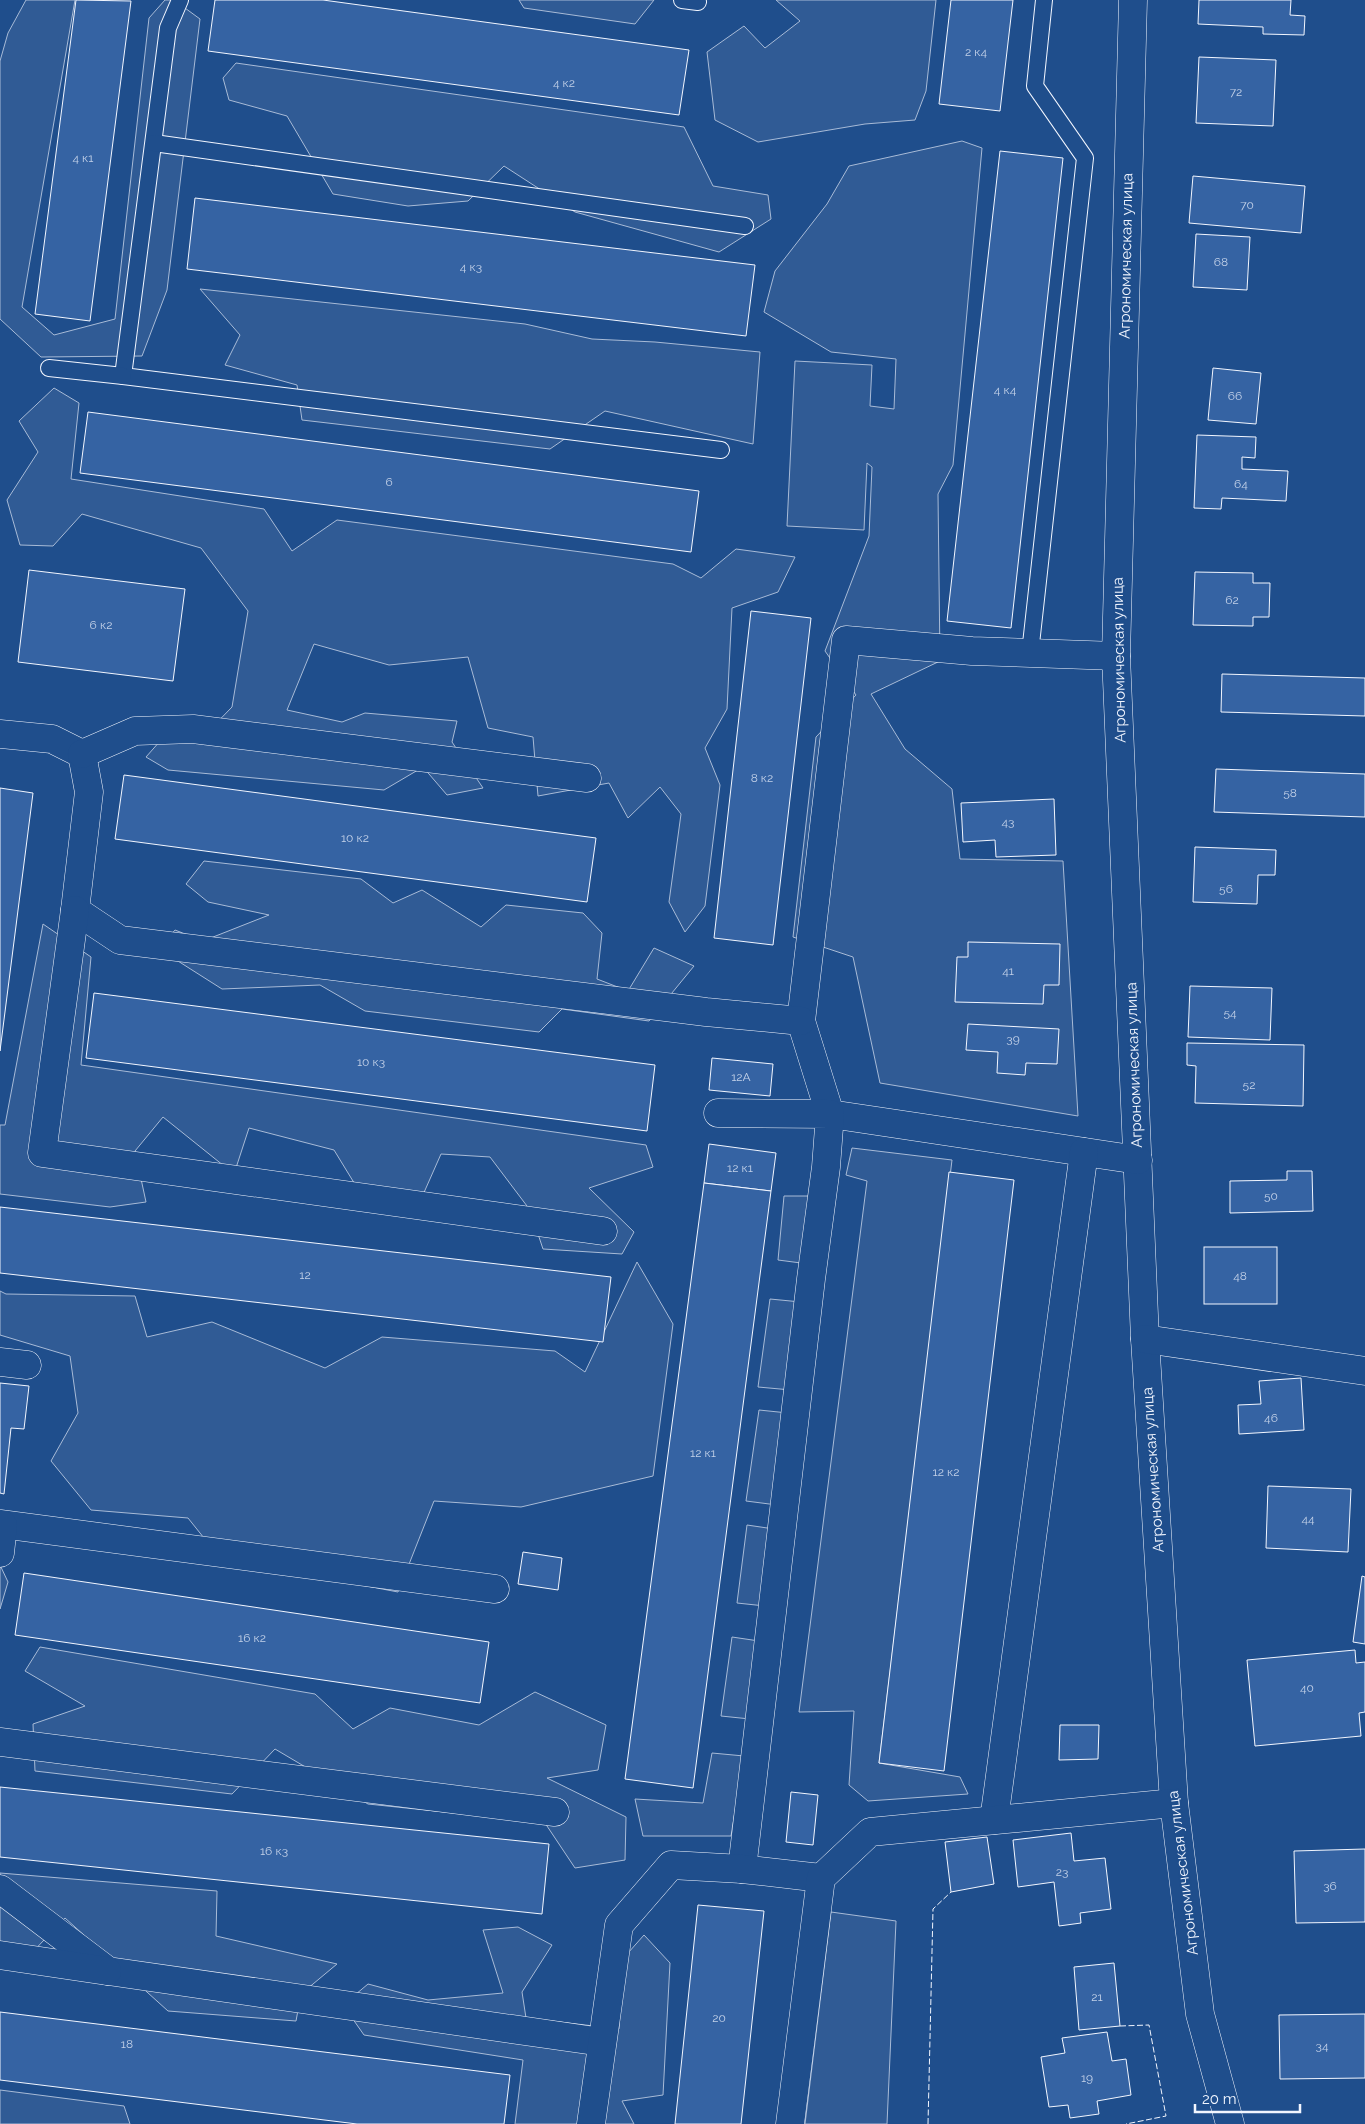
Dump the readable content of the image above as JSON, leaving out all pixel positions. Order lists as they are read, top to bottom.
{
  "streets": {
    "street": ["Агрономическая улица"]
  },
  "house_numbers": [
    "2 к4",
    "4 к2",
    "72",
    "4 к1",
    "70",
    "68",
    "4 к3",
    "4 к4",
    "66",
    "6",
    "64",
    "62",
    "6 к2",
    "8 к2",
    "58",
    "43",
    "10 к2",
    "56",
    "41",
    "54",
    "39",
    "10 к3",
    "12А",
    "52",
    "12 к1",
    "50",
    "12",
    "48",
    "46",
    "12 к1",
    "12 к2",
    "44",
    "16 к2",
    "40",
    "16 к3",
    "23",
    "36",
    "21",
    "20",
    "18",
    "34",
    "19"
  ],
  "scale_bar": "20 m"
}
